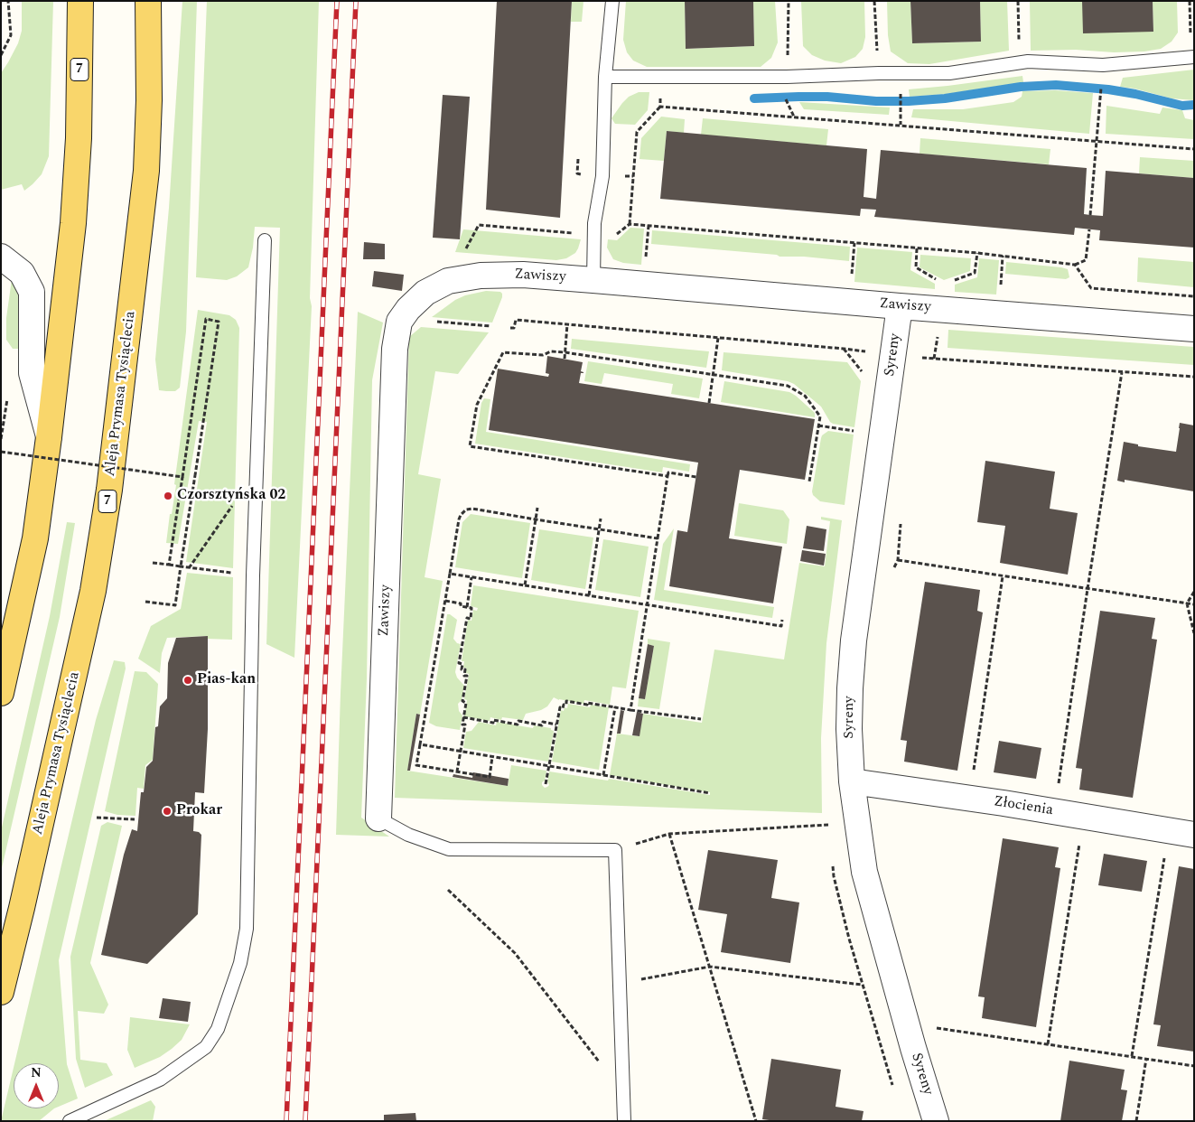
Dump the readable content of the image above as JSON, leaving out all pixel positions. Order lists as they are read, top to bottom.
{
  "streets": {
    "main road": ["7", "Aleja Prymasa Tysiąclecia"],
    "street": ["Zawiszy", "Syreny", "Złocienia"]
  },
  "crossings": [
    ["Zawiszy", "Syreny"],
    ["Syreny", "Złocienia"]
  ],
  "places": ["Czorsztyńska 02", "Pias-kan", "Prokar"],
  "north": "top"
}
